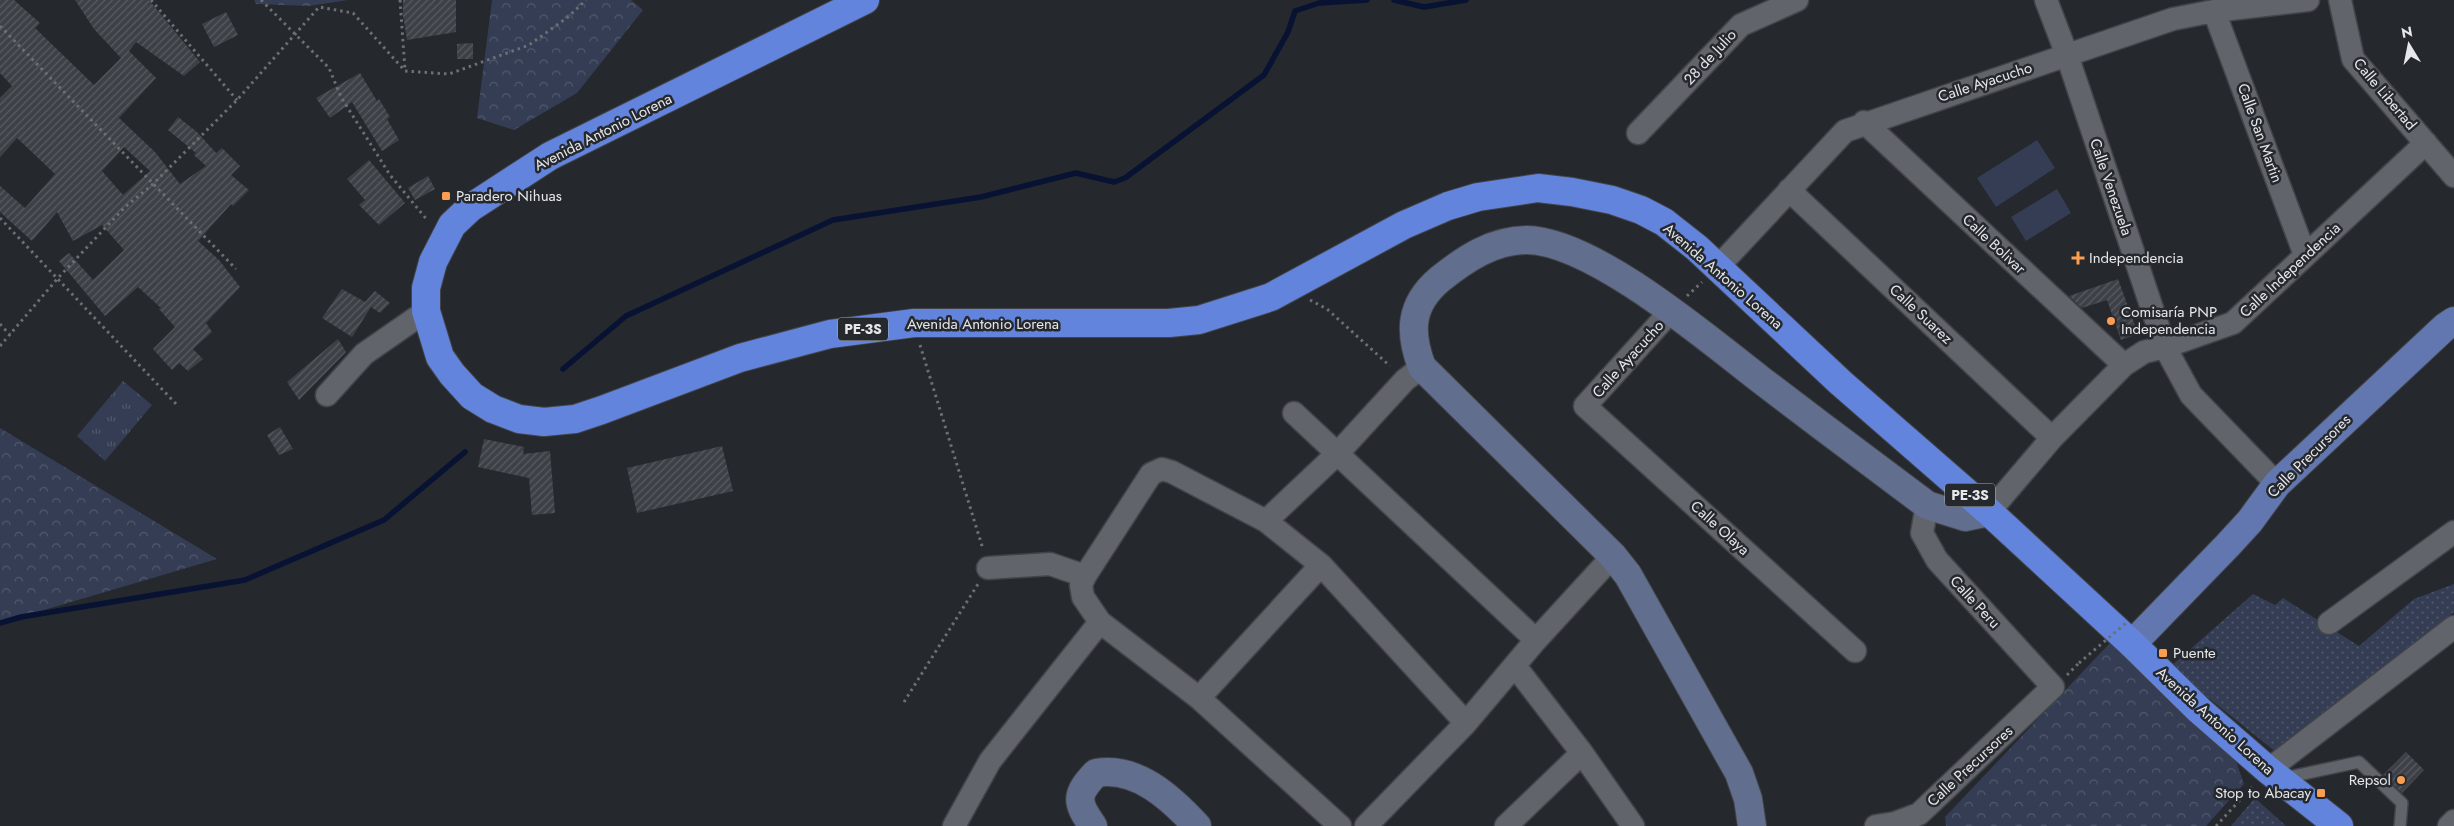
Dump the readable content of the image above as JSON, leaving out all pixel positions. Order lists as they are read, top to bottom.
{
  "streets": {
    "highway": ["Avenida Antonio Lorena", "PE-3S"],
    "main road": ["Calle Precursores"],
    "street": [
      "28 de Julio",
      "Calle Ayacucho",
      "Calle Libertad",
      "Calle San Martin",
      "Calle Venezuela",
      "Calle Bolivar",
      "Calle Independencia",
      "Calle Suarez",
      "Calle Olaya",
      "Calle Peru"
    ]
  },
  "crossings": [
    ["Calle Ayacucho", "Avenida Antonio Lorena"],
    ["Calle Ayacucho", "Calle San Martin"],
    ["Calle Ayacucho", "Calle Venezuela"],
    ["Calle Ayacucho", "Calle Bolivar"],
    ["Calle Ayacucho", "Calle Suarez"],
    ["Calle Ayacucho", "Calle Olaya"],
    ["Calle Libertad", "Calle Independencia"],
    ["Avenida Antonio Lorena", "Calle Independencia"],
    ["Avenida Antonio Lorena", "Calle Precursores"],
    ["Calle San Martin", "Calle Independencia"],
    ["Calle Venezuela", "Calle Independencia"],
    ["Calle Venezuela", "Calle Precursores"],
    ["Calle Bolivar", "Calle Independencia"],
    ["Calle Independencia", "Calle Suarez"],
    ["Calle Precursores", "Calle Peru"]
  ],
  "places": {
    "transit": ["Paradero Nihuas", "Puente", "Stop to Abacay"],
    "health": ["Independencia"],
    "other": ["Comisaría PNP Independencia", "Repsol"]
  },
  "north": "top"
}
